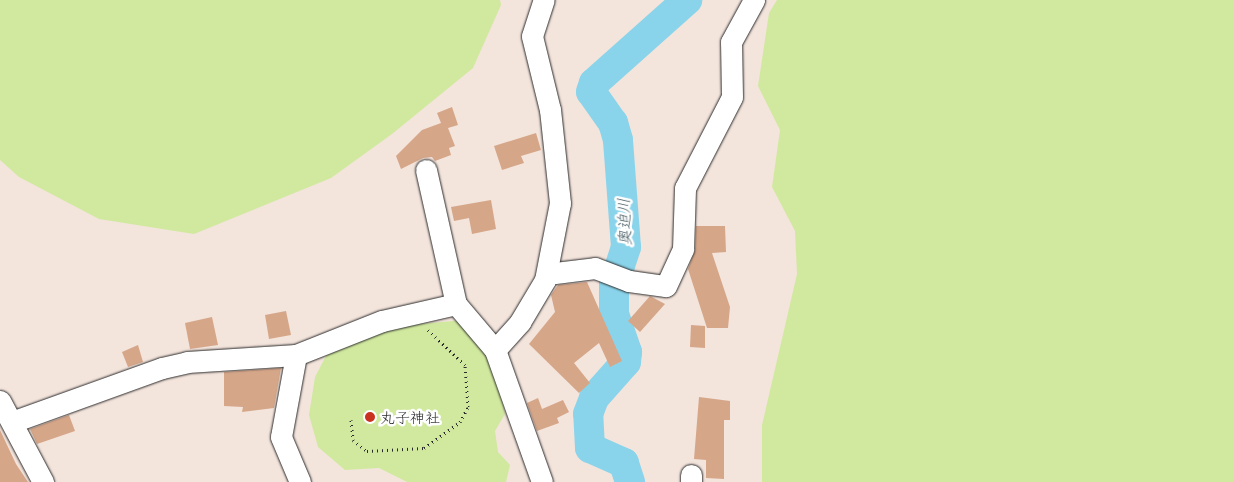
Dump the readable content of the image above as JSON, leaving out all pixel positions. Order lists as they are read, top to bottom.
{
  "water": ["奥迫川"],
  "places": ["丸子神社"]
}
